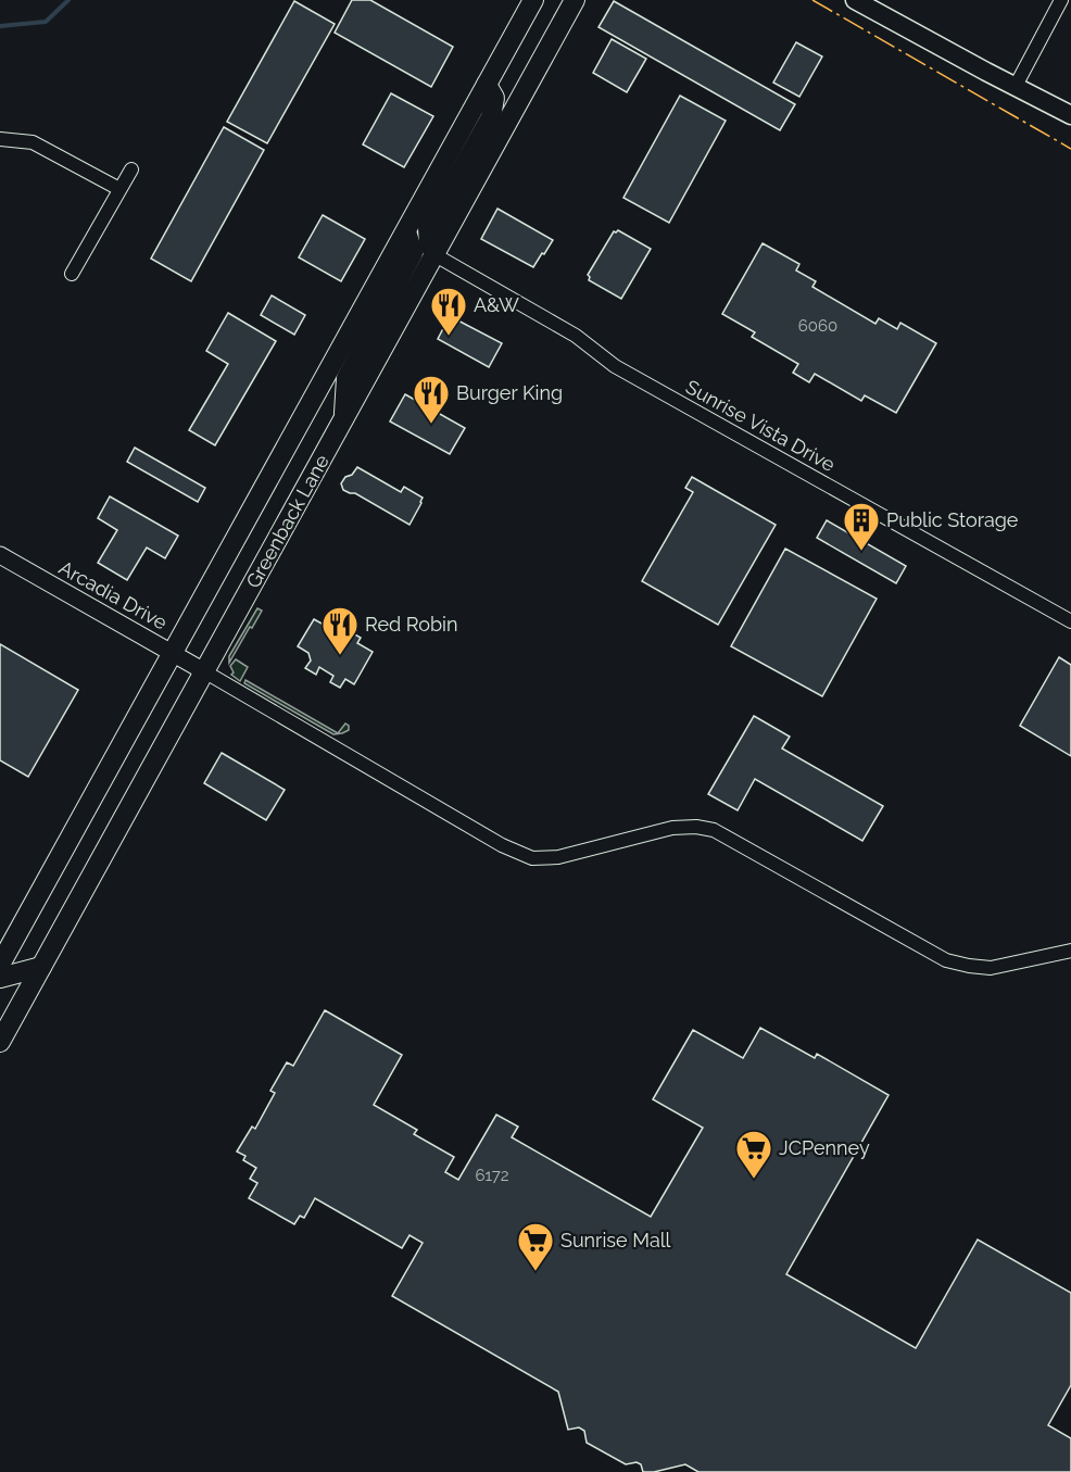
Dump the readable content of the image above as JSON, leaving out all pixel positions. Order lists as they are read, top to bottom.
{
  "streets": {
    "main road": ["Greenback Lane"],
    "street": ["Sunrise Vista Drive", "Arcadia Drive"]
  },
  "crossings": [
    ["Sunrise Vista Drive", "Greenback Lane"],
    ["Greenback Lane", "Arcadia Drive"]
  ],
  "places": {
    "restaurant": ["A&W", "Burger King", "Red Robin"],
    "building": ["Public Storage"],
    "supermarket": ["JCPenney", "Sunrise Mall"]
  },
  "house_numbers": ["6060", "6172"]
}
